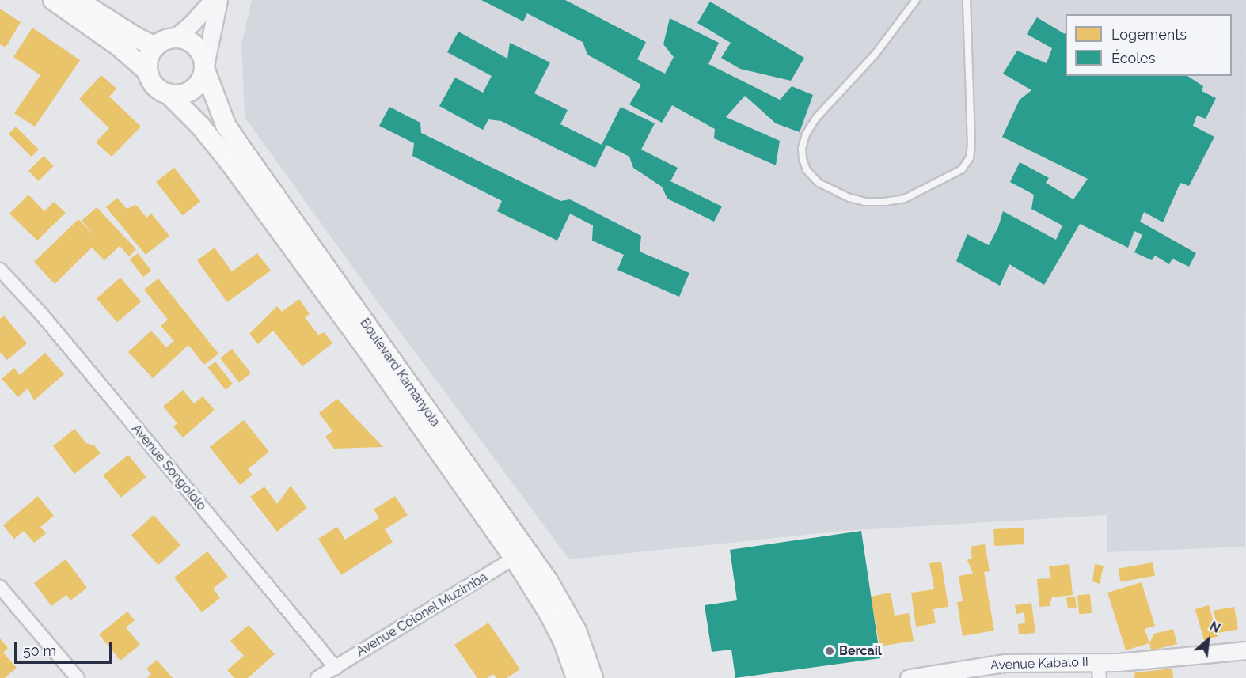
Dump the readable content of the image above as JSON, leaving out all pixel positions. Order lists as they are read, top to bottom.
{
  "streets": {
    "main road": ["Boulevard Kamanyola"],
    "street": ["Avenue Songololo", "Avenue Colonel Muzimba", "Avenue Kabalo II"]
  },
  "crossings": [
    ["Boulevard Kamanyola", "Avenue Colonel Muzimba"],
    ["Avenue Songololo", "Avenue Colonel Muzimba"]
  ],
  "places": ["Bercail"],
  "legend": ["Logements", "Écoles"],
  "scale_bar": "50 m",
  "north": "top right"
}
